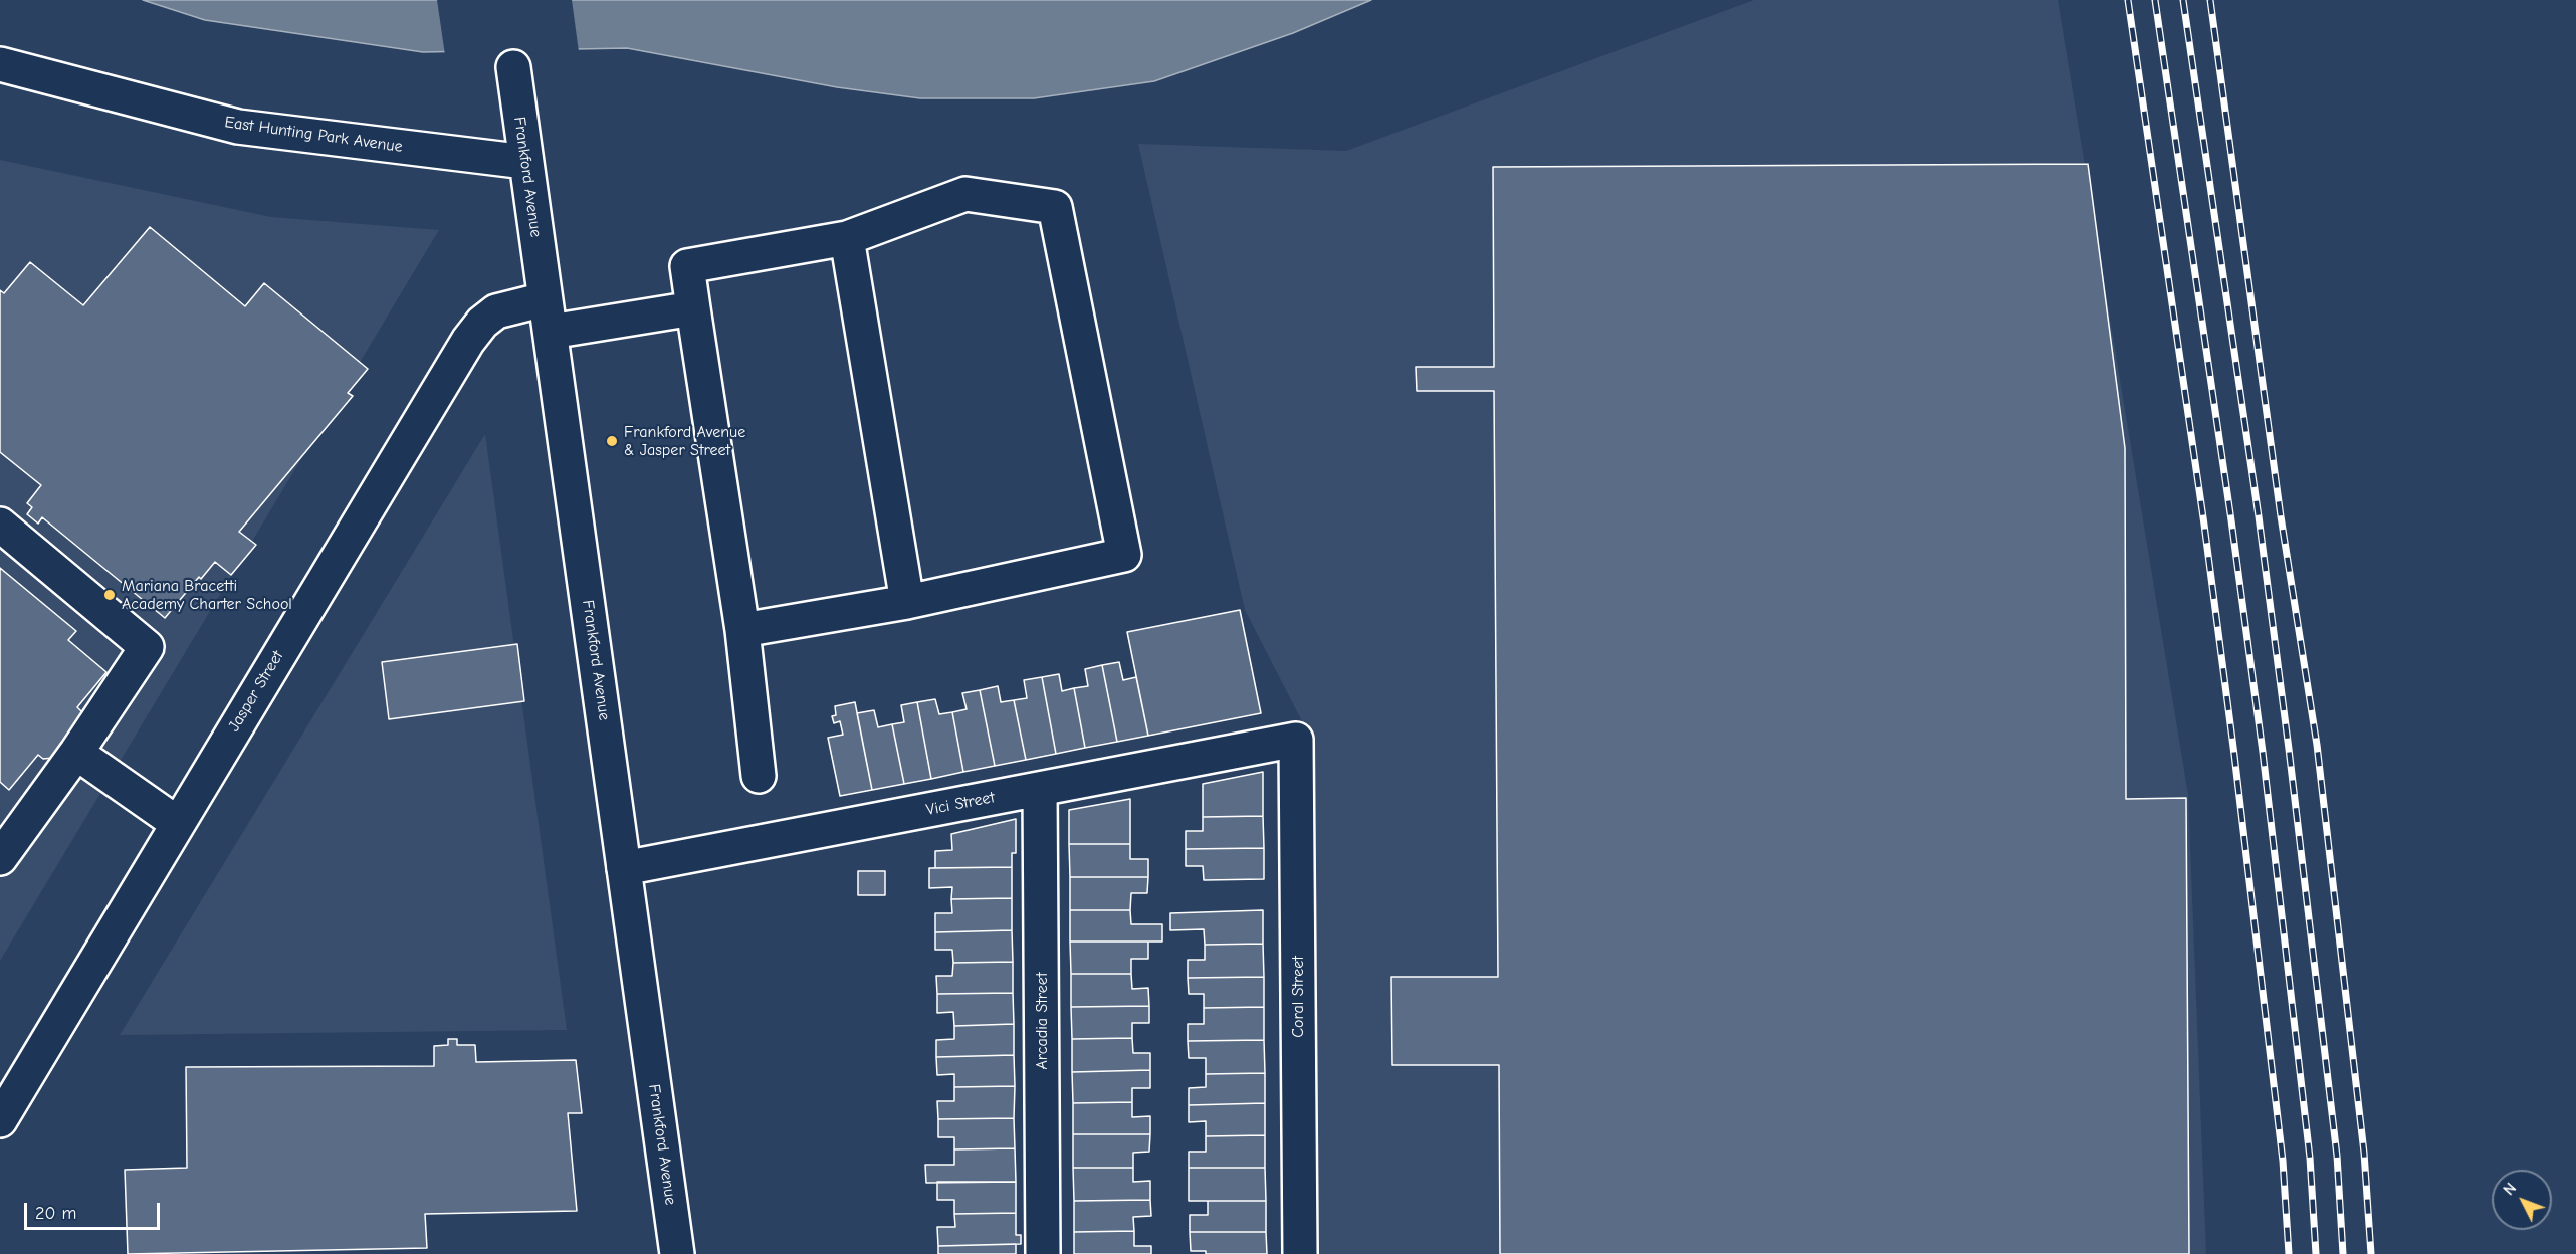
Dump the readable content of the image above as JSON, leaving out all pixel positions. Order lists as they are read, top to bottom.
{
  "streets": {
    "street": [
      "East Hunting Park Avenue",
      "Frankford Avenue",
      "Jasper Street",
      "Vici Street",
      "Coral Street",
      "Arcadia Street"
    ]
  },
  "crossings": [
    ["East Hunting Park Avenue", "Frankford Avenue"],
    ["Frankford Avenue", "Jasper Street"],
    ["Frankford Avenue", "Vici Street"],
    ["Vici Street", "Coral Street"],
    ["Vici Street", "Arcadia Street"]
  ],
  "places": ["Frankford Avenue & Jasper Street", "Mariana Bracetti Academy Charter School"],
  "scale_bar": "20 m",
  "north": "top left"
}
